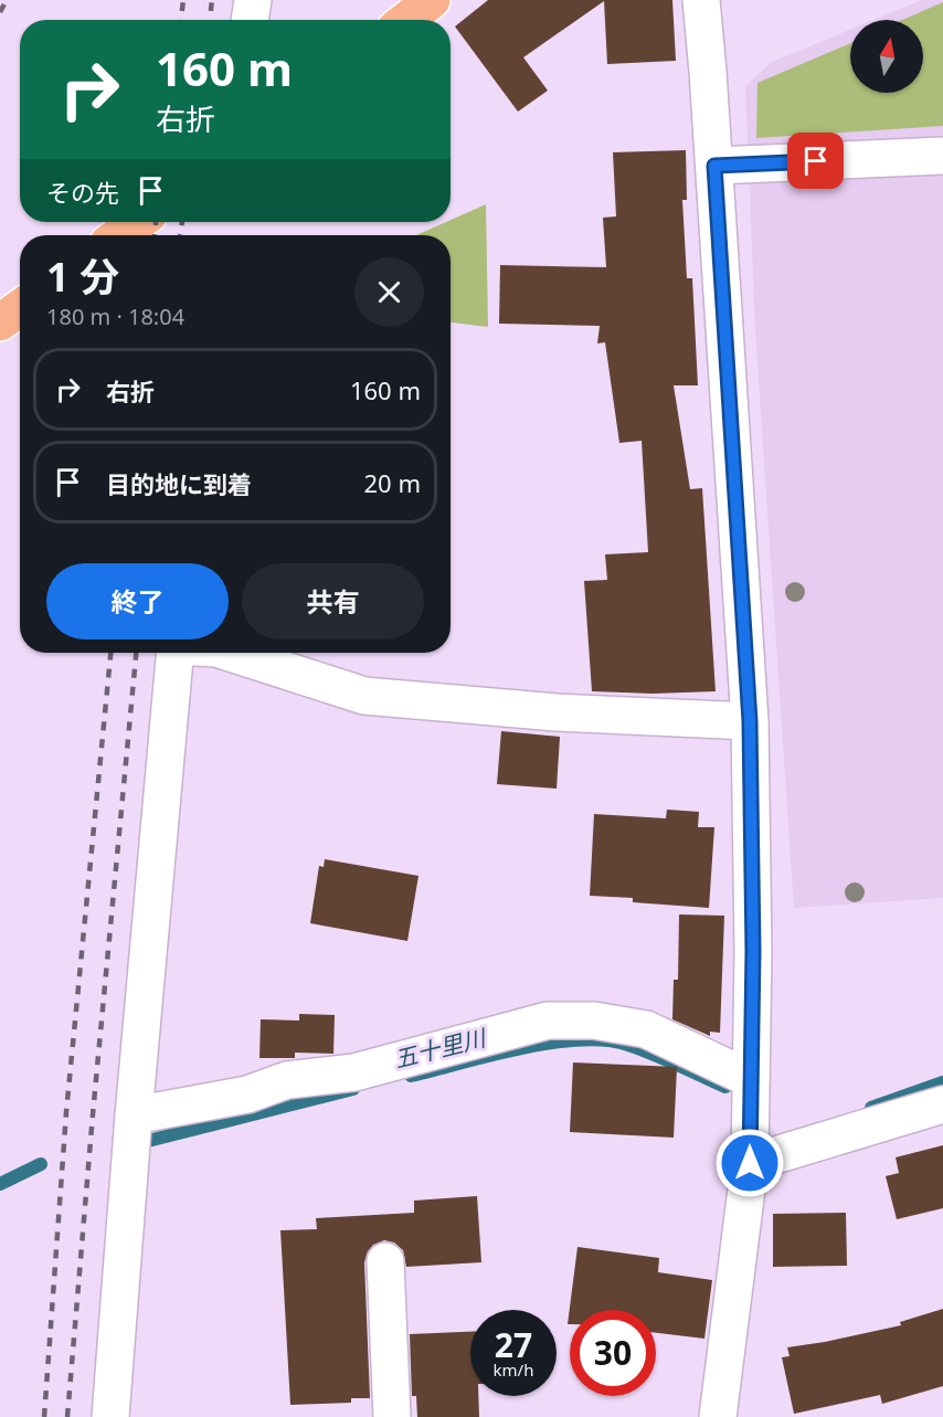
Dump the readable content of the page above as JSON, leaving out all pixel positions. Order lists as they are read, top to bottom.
{
  "water": ["五十里川"],
  "north": "top",
  "page": {
    "turn": ["160 m", "右折"],
    "then": "その先",
    "heading": ["1 分", "180 m · 18:04"],
    "list": [
      {
        "name": "右折",
        "value": "160 m"
      },
      {
        "name": "目的地に到着",
        "value": "20 m"
      }
    ],
    "buttons": ["終了", "共有"],
    "speed": "27 km/h",
    "limit": "30"
  }
}
